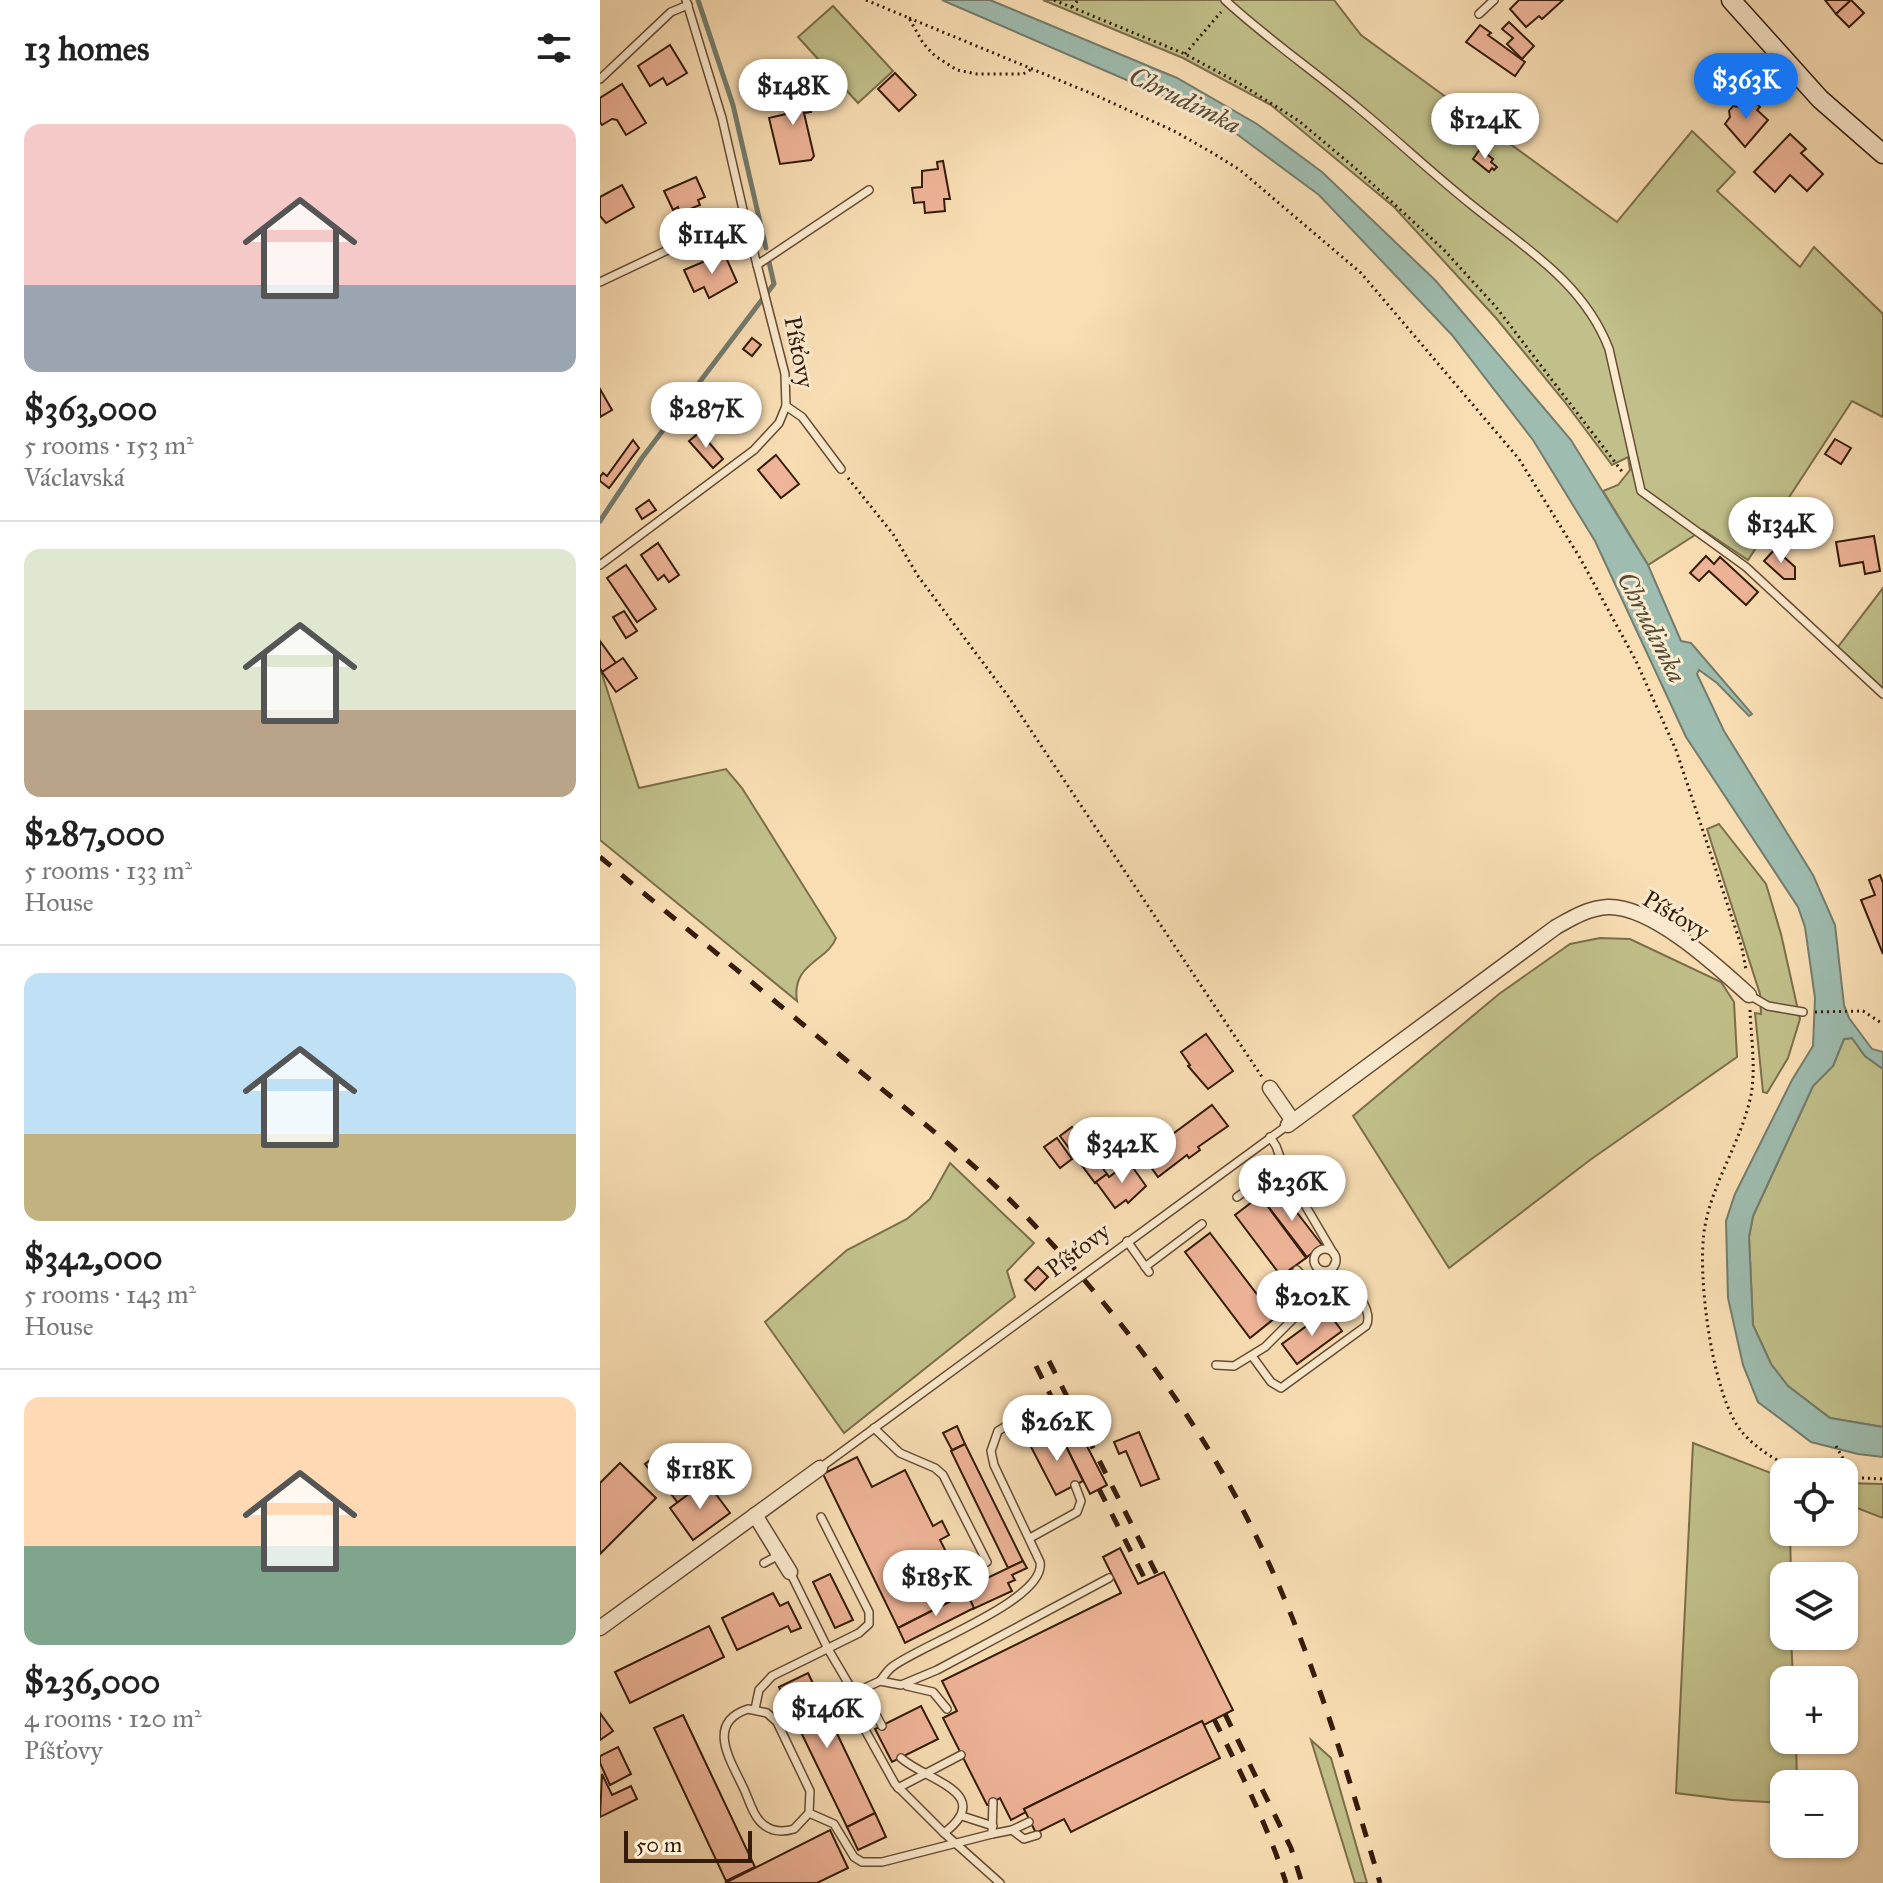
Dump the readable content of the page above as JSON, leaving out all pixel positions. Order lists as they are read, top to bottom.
{
  "streets": {
    "street": ["Píšťovy"]
  },
  "water": ["Chrudimka"],
  "scale_bar": "50 m",
  "page": {
    "heading": "13 homes",
    "price": [
      "$363K",
      "$148K",
      "$124K",
      "$114K",
      "$287K",
      "$134K",
      "$342K",
      "$236K",
      "$202K",
      "$262K",
      "$118K",
      "$185K",
      "$146K"
    ],
    "list": [
      {
        "name": "$363,000",
        "note": "5 rooms · 153 m² · Václavská"
      },
      {
        "name": "$287,000",
        "note": "5 rooms · 133 m² · House"
      },
      {
        "name": "$342,000",
        "note": "5 rooms · 143 m² · House"
      },
      {
        "name": "$236,000",
        "note": "4 rooms · 120 m² · Píšťovy"
      }
    ],
    "map_buttons": ["+", "−"],
    "scale": "50 m"
  }
}
